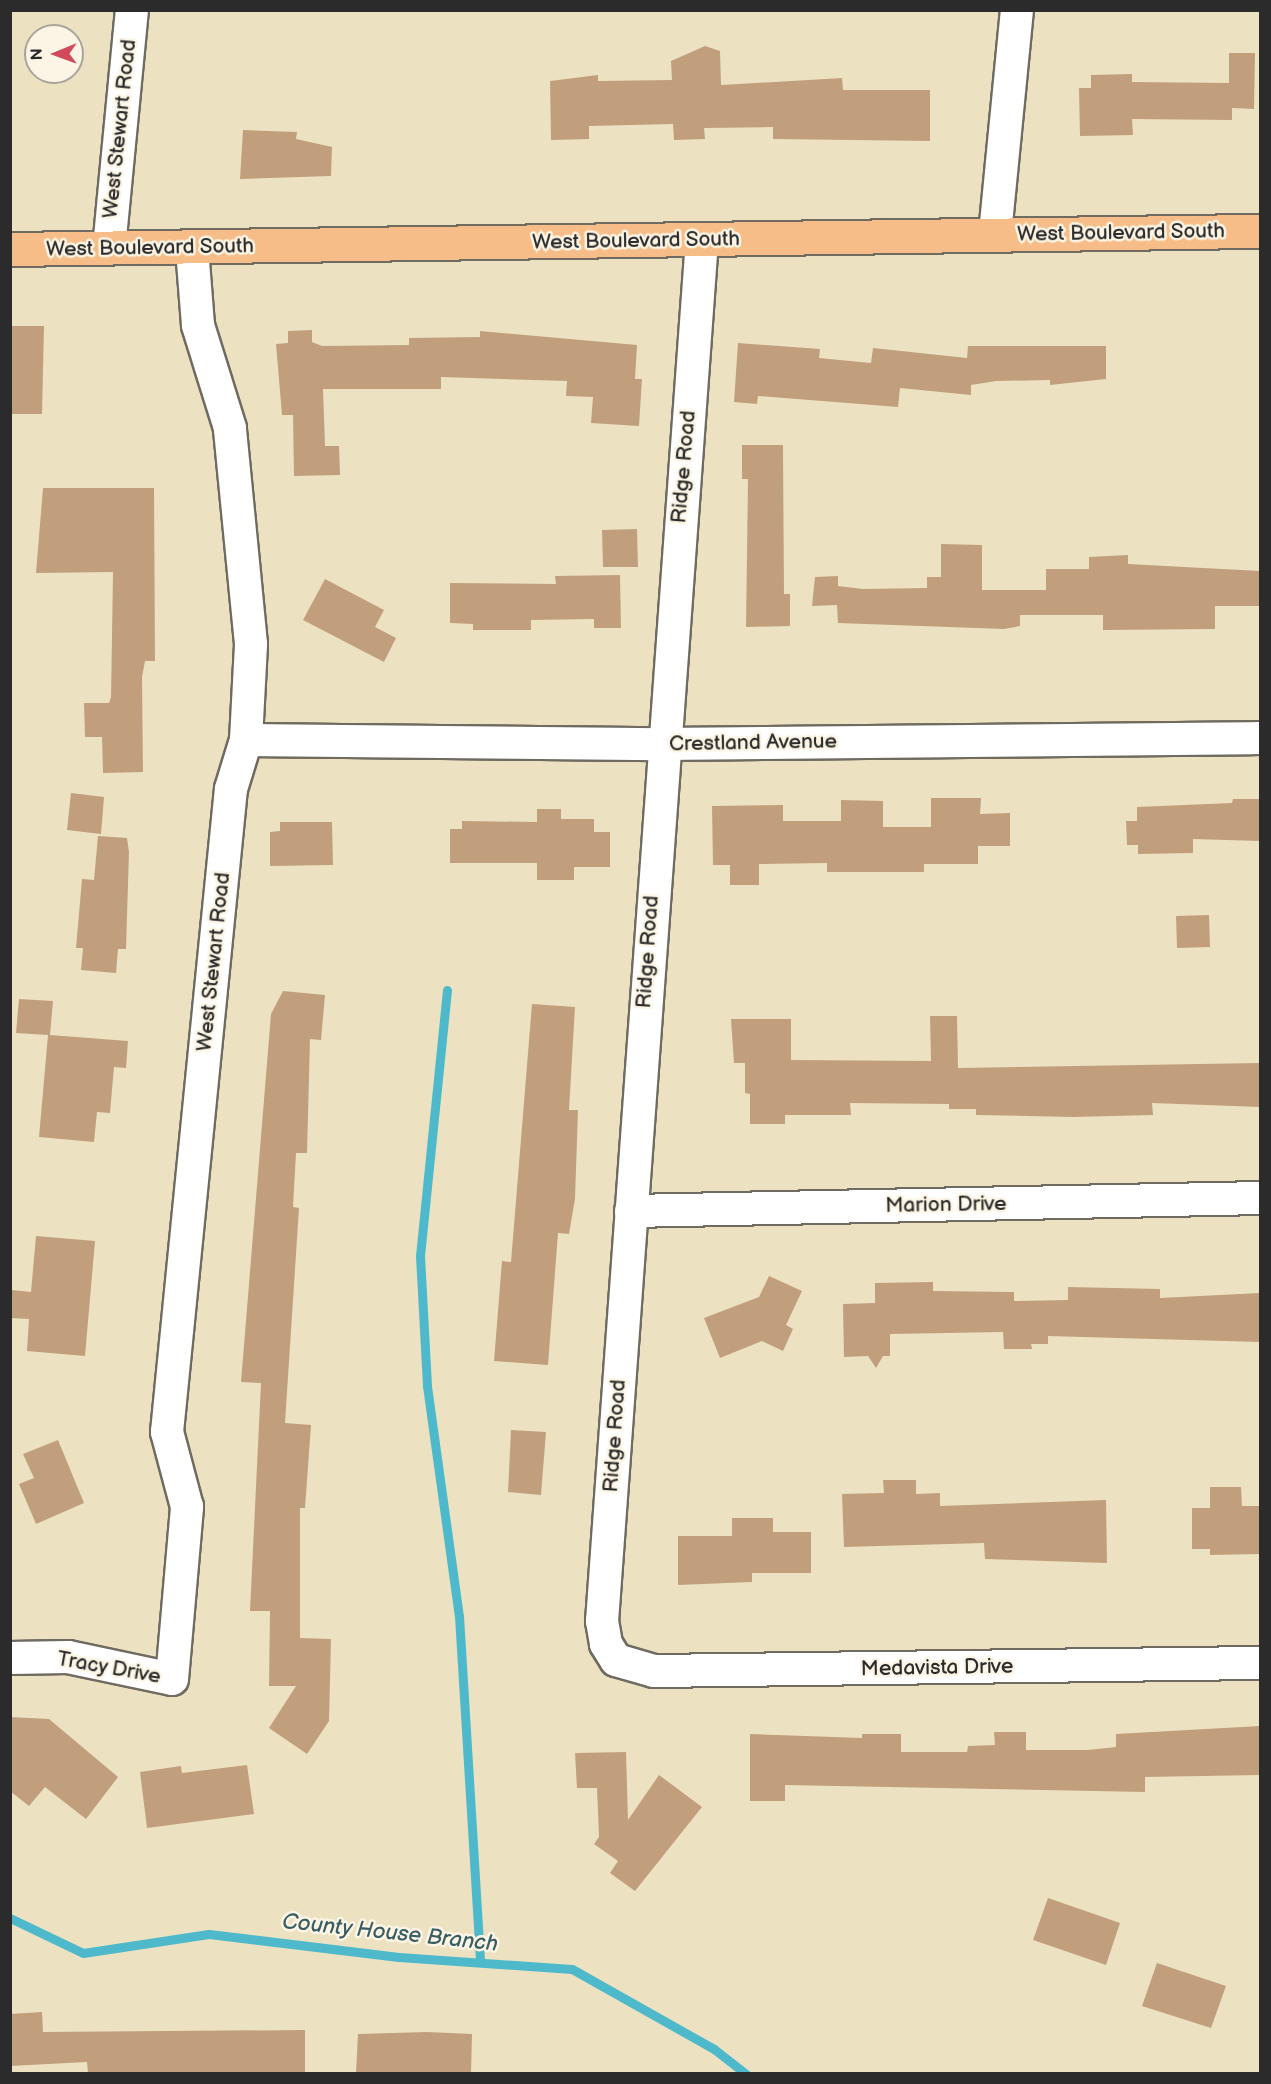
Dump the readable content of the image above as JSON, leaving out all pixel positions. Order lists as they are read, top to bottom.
{
  "streets": {
    "main road": ["West Boulevard South"],
    "street": [
      "West Stewart Road",
      "Ridge Road",
      "Crestland Avenue",
      "Marion Drive",
      "Tracy Drive",
      "Medavista Drive"
    ]
  },
  "crossings": [
    ["West Stewart Road", "West Boulevard South"],
    ["West Stewart Road", "Crestland Avenue"],
    ["West Stewart Road", "Tracy Drive"],
    ["West Boulevard South", "Ridge Road"],
    ["Ridge Road", "Crestland Avenue"],
    ["Ridge Road", "Marion Drive"],
    ["Ridge Road", "Medavista Drive"]
  ],
  "water": ["County House Branch"],
  "north": "left"
}
